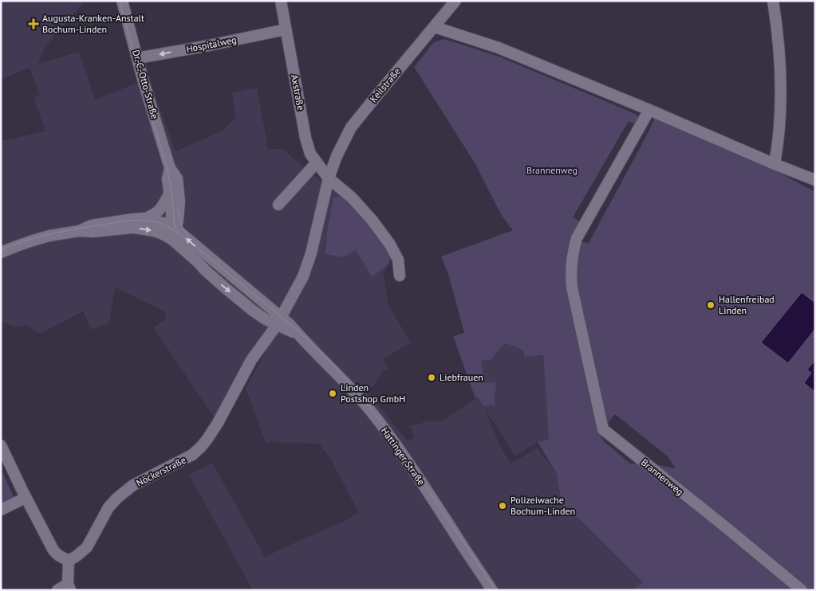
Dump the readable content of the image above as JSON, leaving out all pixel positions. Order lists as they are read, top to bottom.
{
  "streets": {
    "street": [
      "Hospitalweg",
      "Dr.-C.-Otto-Straße",
      "Keilstraße",
      "Axstraße",
      "Hattinger Straße",
      "Nöckerstraße",
      "Brannenweg"
    ]
  },
  "crossings": [
    ["Hospitalweg", "Dr.-C.-Otto-Straße"],
    ["Hospitalweg", "Axstraße"],
    ["Dr.-C.-Otto-Straße", "Hattinger Straße"],
    ["Keilstraße", "Axstraße"],
    ["Keilstraße", "Hattinger Straße"],
    ["Keilstraße", "Nöckerstraße"],
    ["Hattinger Straße", "Nöckerstraße"]
  ],
  "one_way": ["Hospitalweg"],
  "parks": ["Brannenweg"],
  "places": {
    "health": ["Augusta-Kranken-Anstalt Bochum-Linden"],
    "other": [
      "Hallenfreibad Linden",
      "Liebfrauen",
      "Linden Postshop GmbH",
      "Polizeiwache Bochum-Linden"
    ]
  }
}
